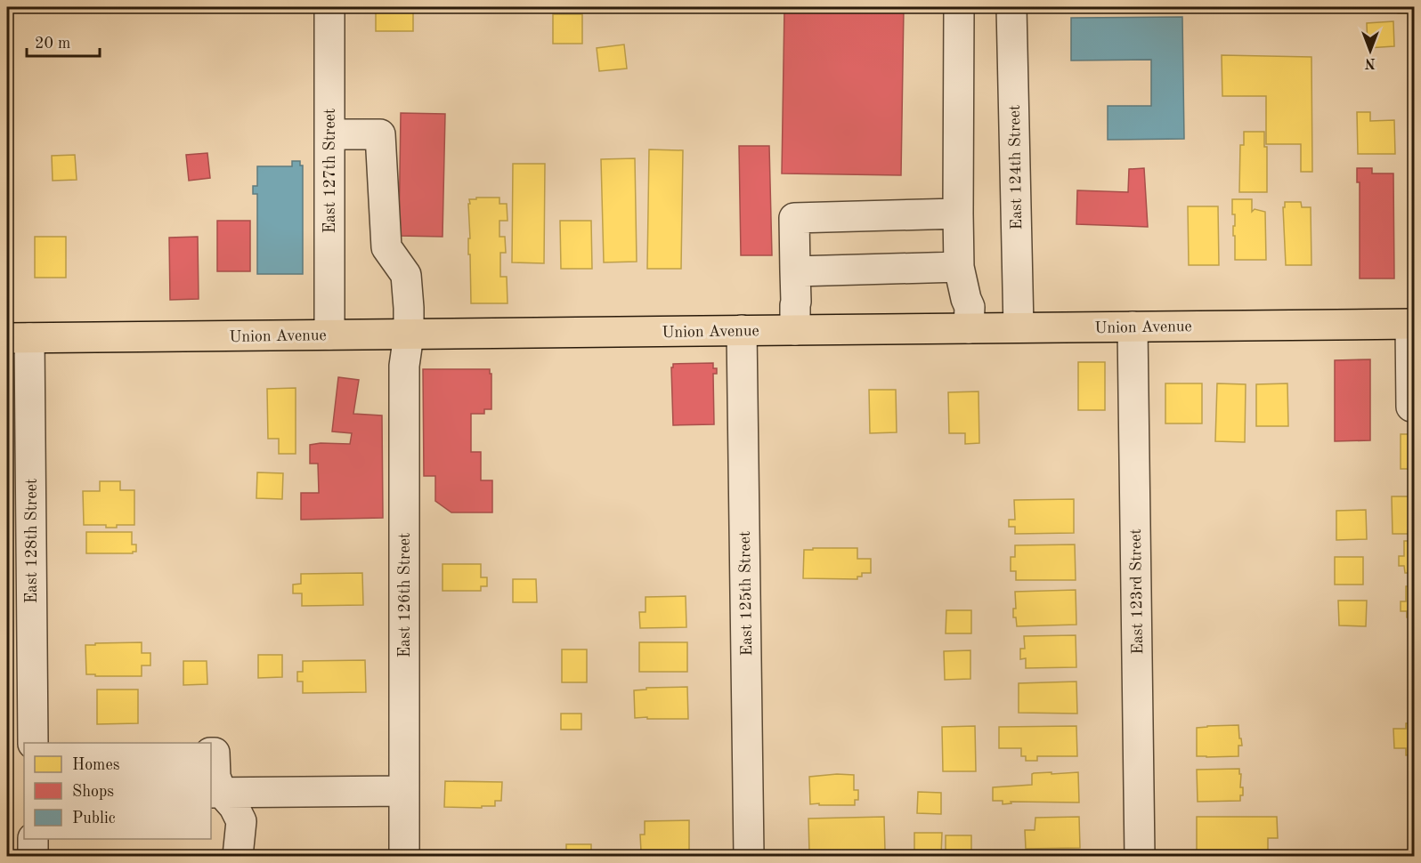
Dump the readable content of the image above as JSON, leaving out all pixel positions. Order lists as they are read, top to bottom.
{
  "streets": {
    "main road": ["Union Avenue"],
    "street": [
      "East 124th Street",
      "East 127th Street",
      "East 128th Street",
      "East 123rd Street",
      "East 125th Street",
      "East 126th Street"
    ]
  },
  "crossings": [
    ["East 124th Street", "Union Avenue"],
    ["East 127th Street", "Union Avenue"],
    ["East 127th Street", "East 126th Street"],
    ["Union Avenue", "East 128th Street"],
    ["Union Avenue", "East 123rd Street"],
    ["Union Avenue", "East 125th Street"],
    ["Union Avenue", "East 126th Street"]
  ],
  "legend": ["Homes", "Shops", "Public"],
  "scale_bar": "20 m",
  "north": "bottom"
}
